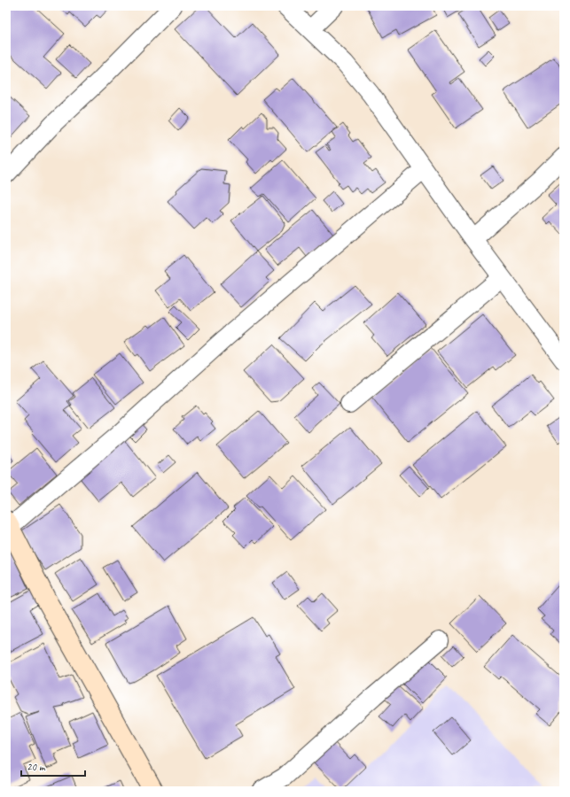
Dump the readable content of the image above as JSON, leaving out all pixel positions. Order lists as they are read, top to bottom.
{
  "scale_bar": "20 m"
}
